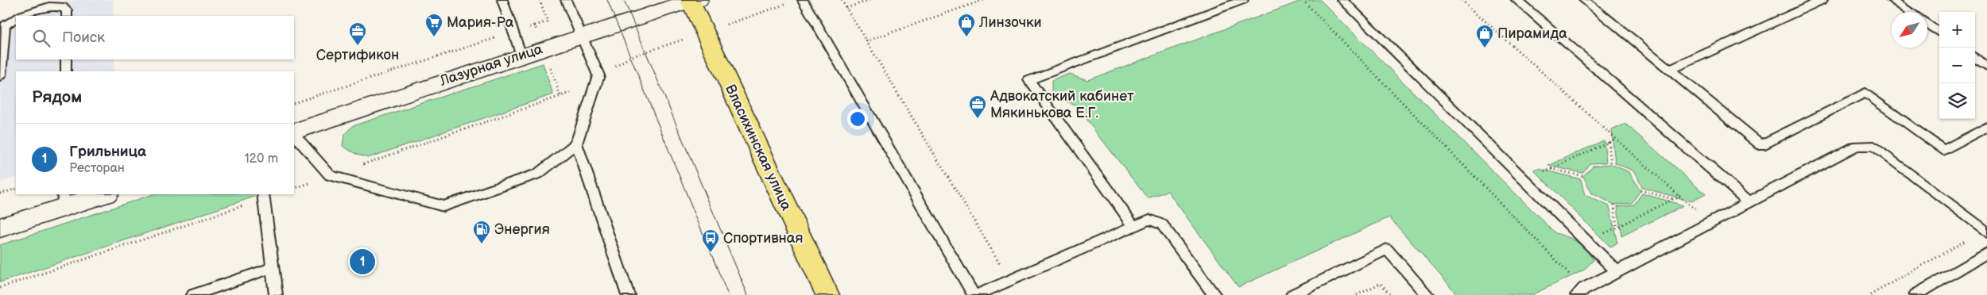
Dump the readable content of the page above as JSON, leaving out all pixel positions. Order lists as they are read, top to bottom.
{
  "streets": {
    "highway": ["Власихинская улица"],
    "street": ["Лазурная улица"]
  },
  "crossings": [
    ["Лазурная улица", "Власихинская улица"]
  ],
  "places": {
    "supermarket": ["Мария-Ра"],
    "shop": ["Линзочки", "Пирамида"],
    "office": ["Сертификон", "Адвокатский кабинет Мякинькова Е.Г."],
    "fuel station": ["Энергия"],
    "bus stop": ["Спортивная"]
  },
  "north": "bottom left",
  "page": {
    "map_buttons": ["+", "−"],
    "search": "Поиск",
    "heading": "Рядом",
    "list": [
      {
        "mark": "1",
        "name": "Грильница",
        "note": "Ресторан",
        "value": "120 m"
      }
    ],
    "pins": "1"
  }
}
